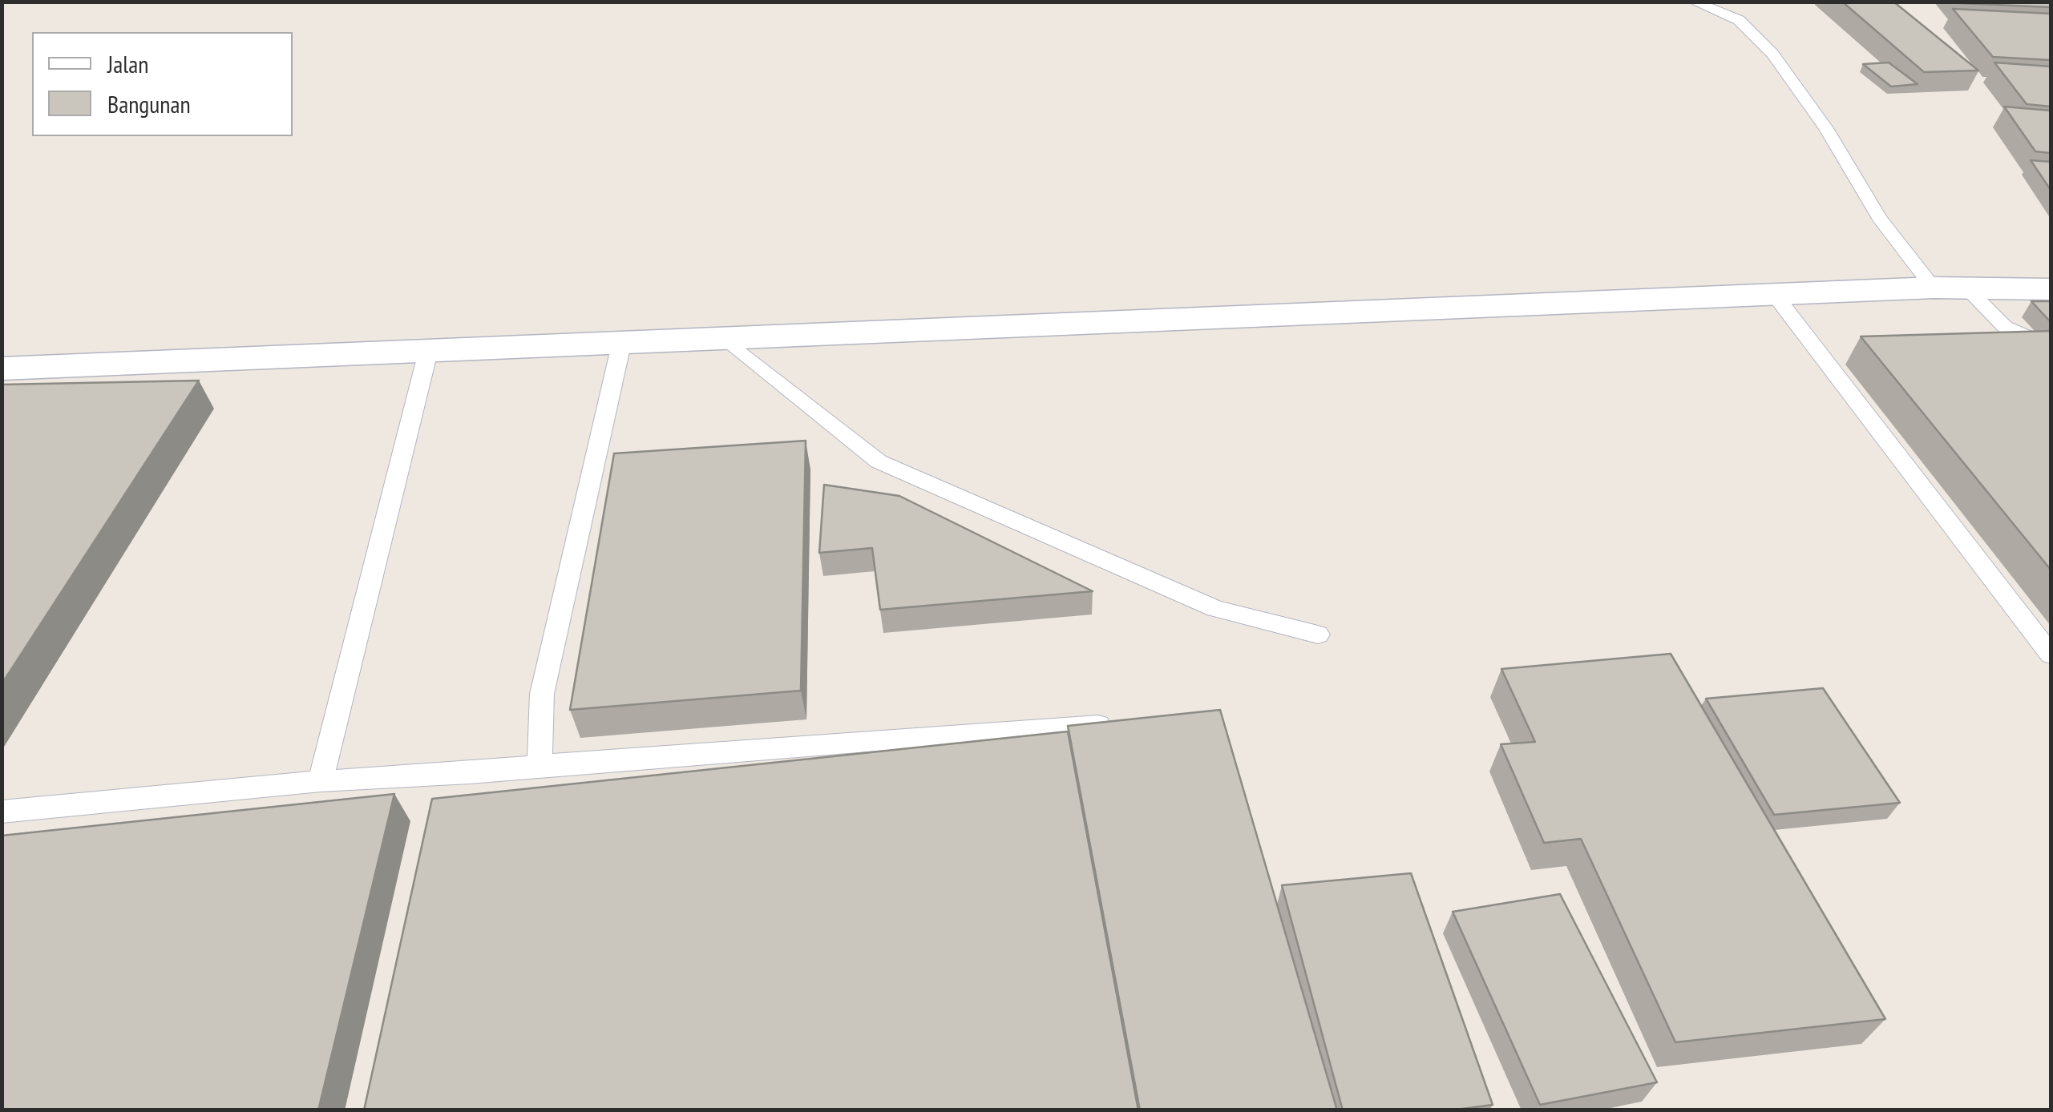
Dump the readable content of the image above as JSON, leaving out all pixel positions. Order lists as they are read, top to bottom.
{
  "legend": ["Jalan", "Bangunan"]
}
